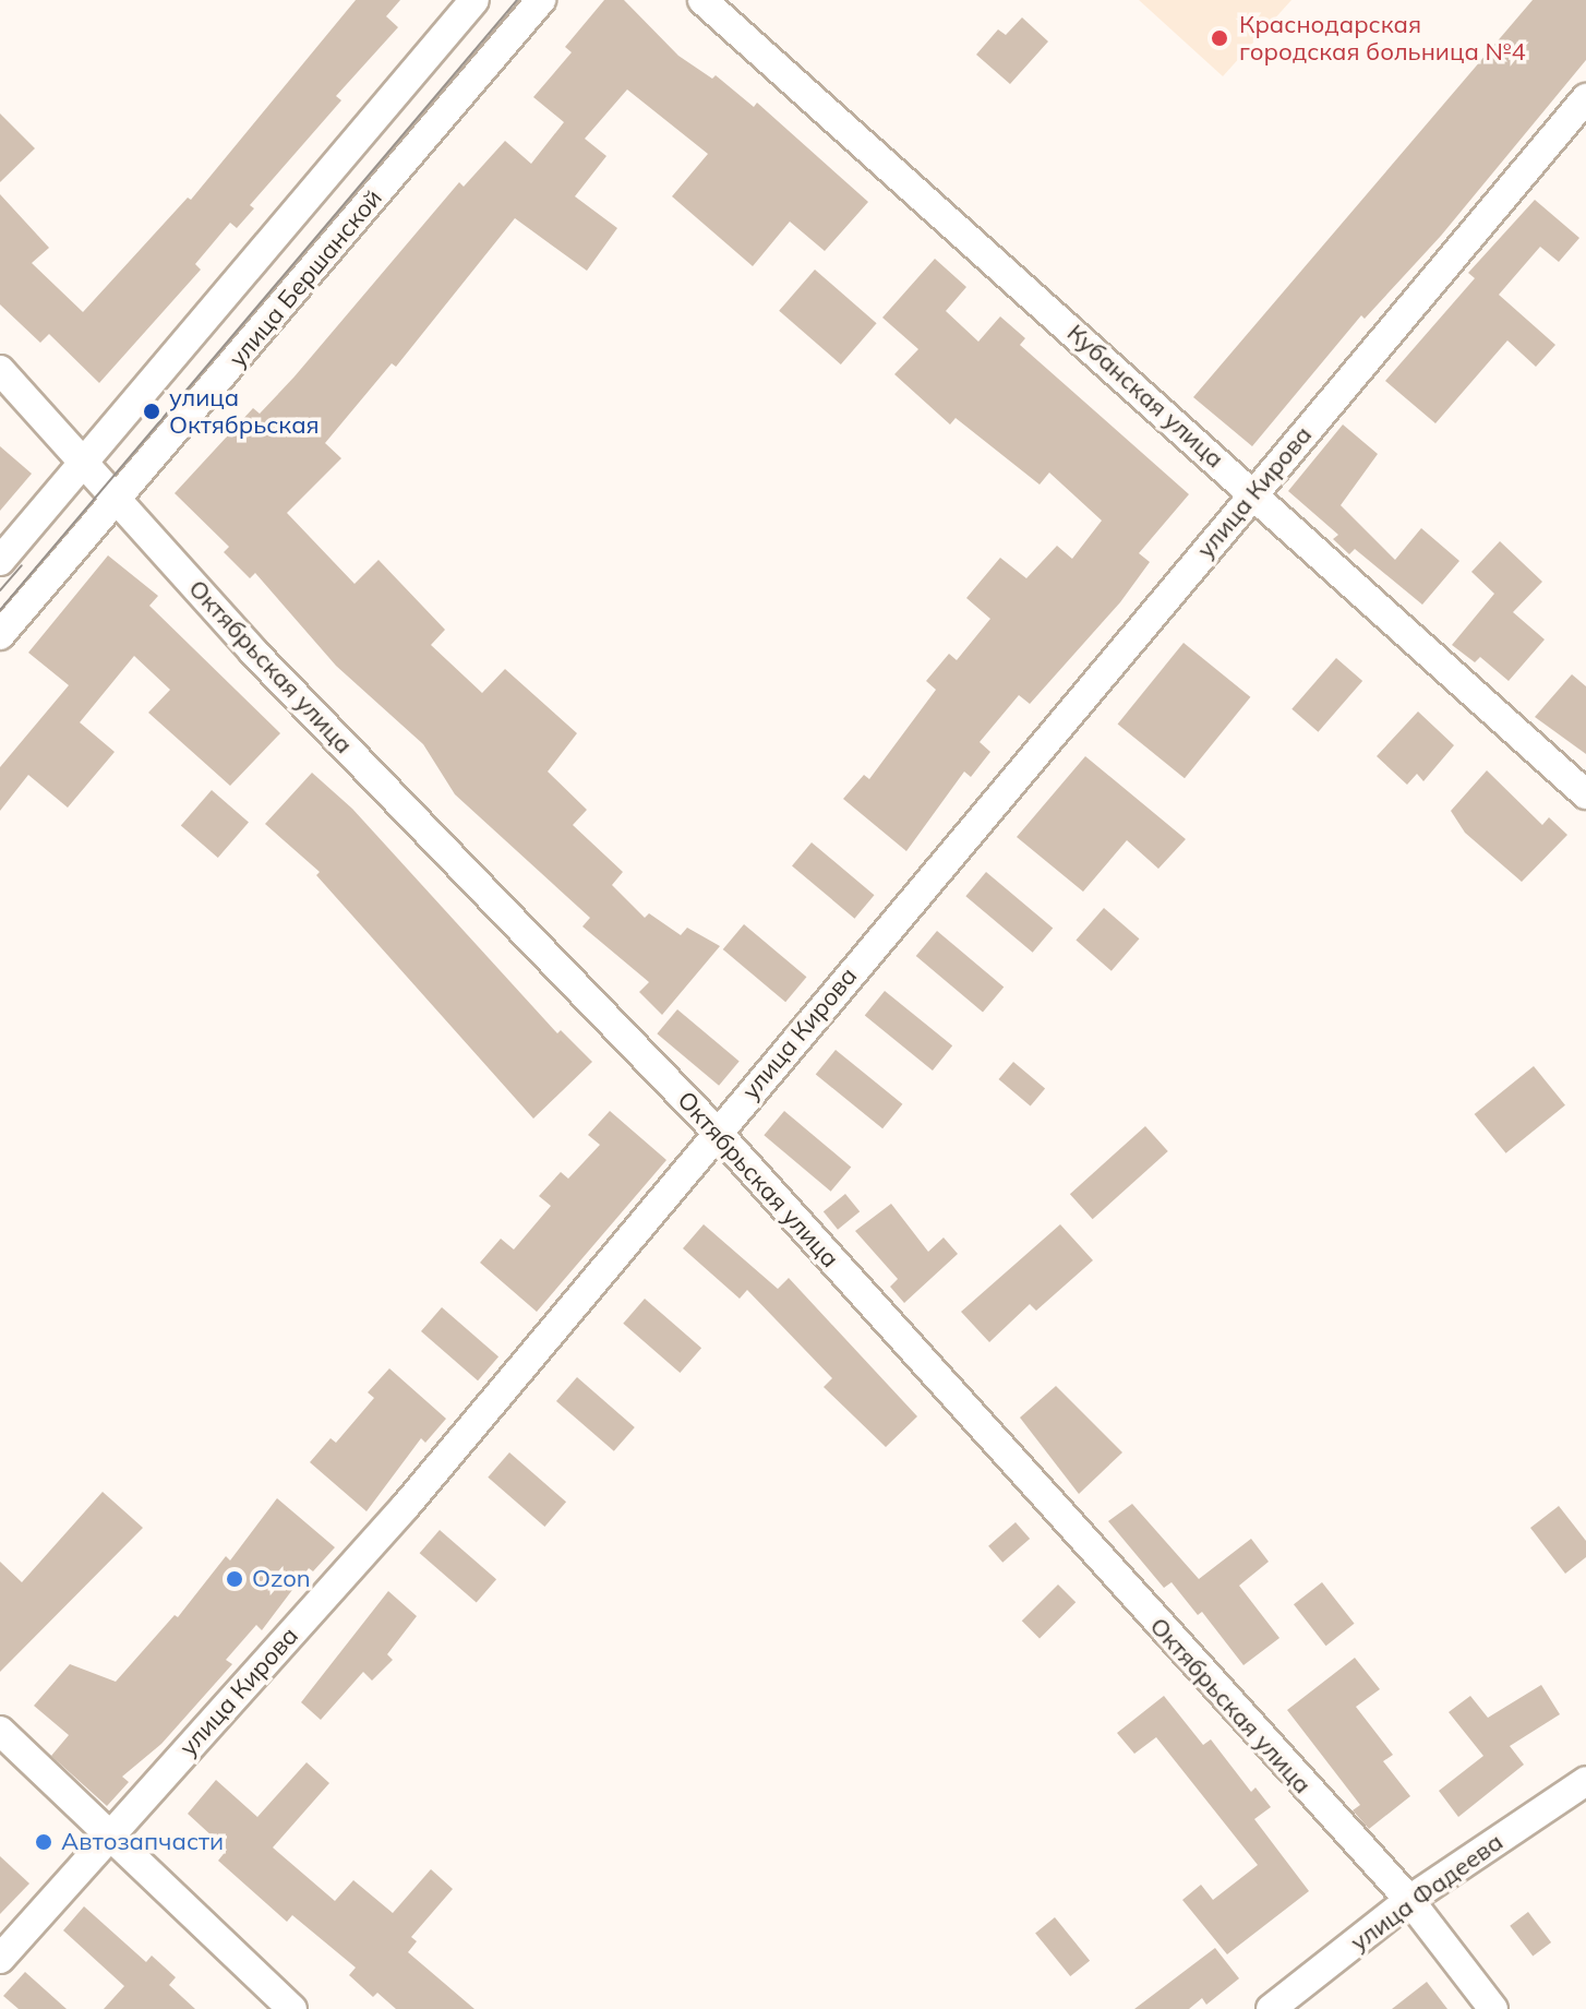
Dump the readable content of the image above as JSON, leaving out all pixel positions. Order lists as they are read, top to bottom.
{
  "streets": {
    "street": [
      "улица Бершанской",
      "Кубанская улица",
      "улица Кирова",
      "Октябрьская улица",
      "улица Фадеева"
    ]
  },
  "crossings": [
    ["улица Бершанской", "Октябрьская улица"],
    ["Кубанская улица", "улица Кирова"],
    ["улица Кирова", "Октябрьская улица"],
    ["Октябрьская улица", "улица Фадеева"]
  ],
  "places": [
    "Краснодарская городская больница №4",
    "улица Октябрьская",
    "Ozon",
    "Автозапчасти"
  ]
}
